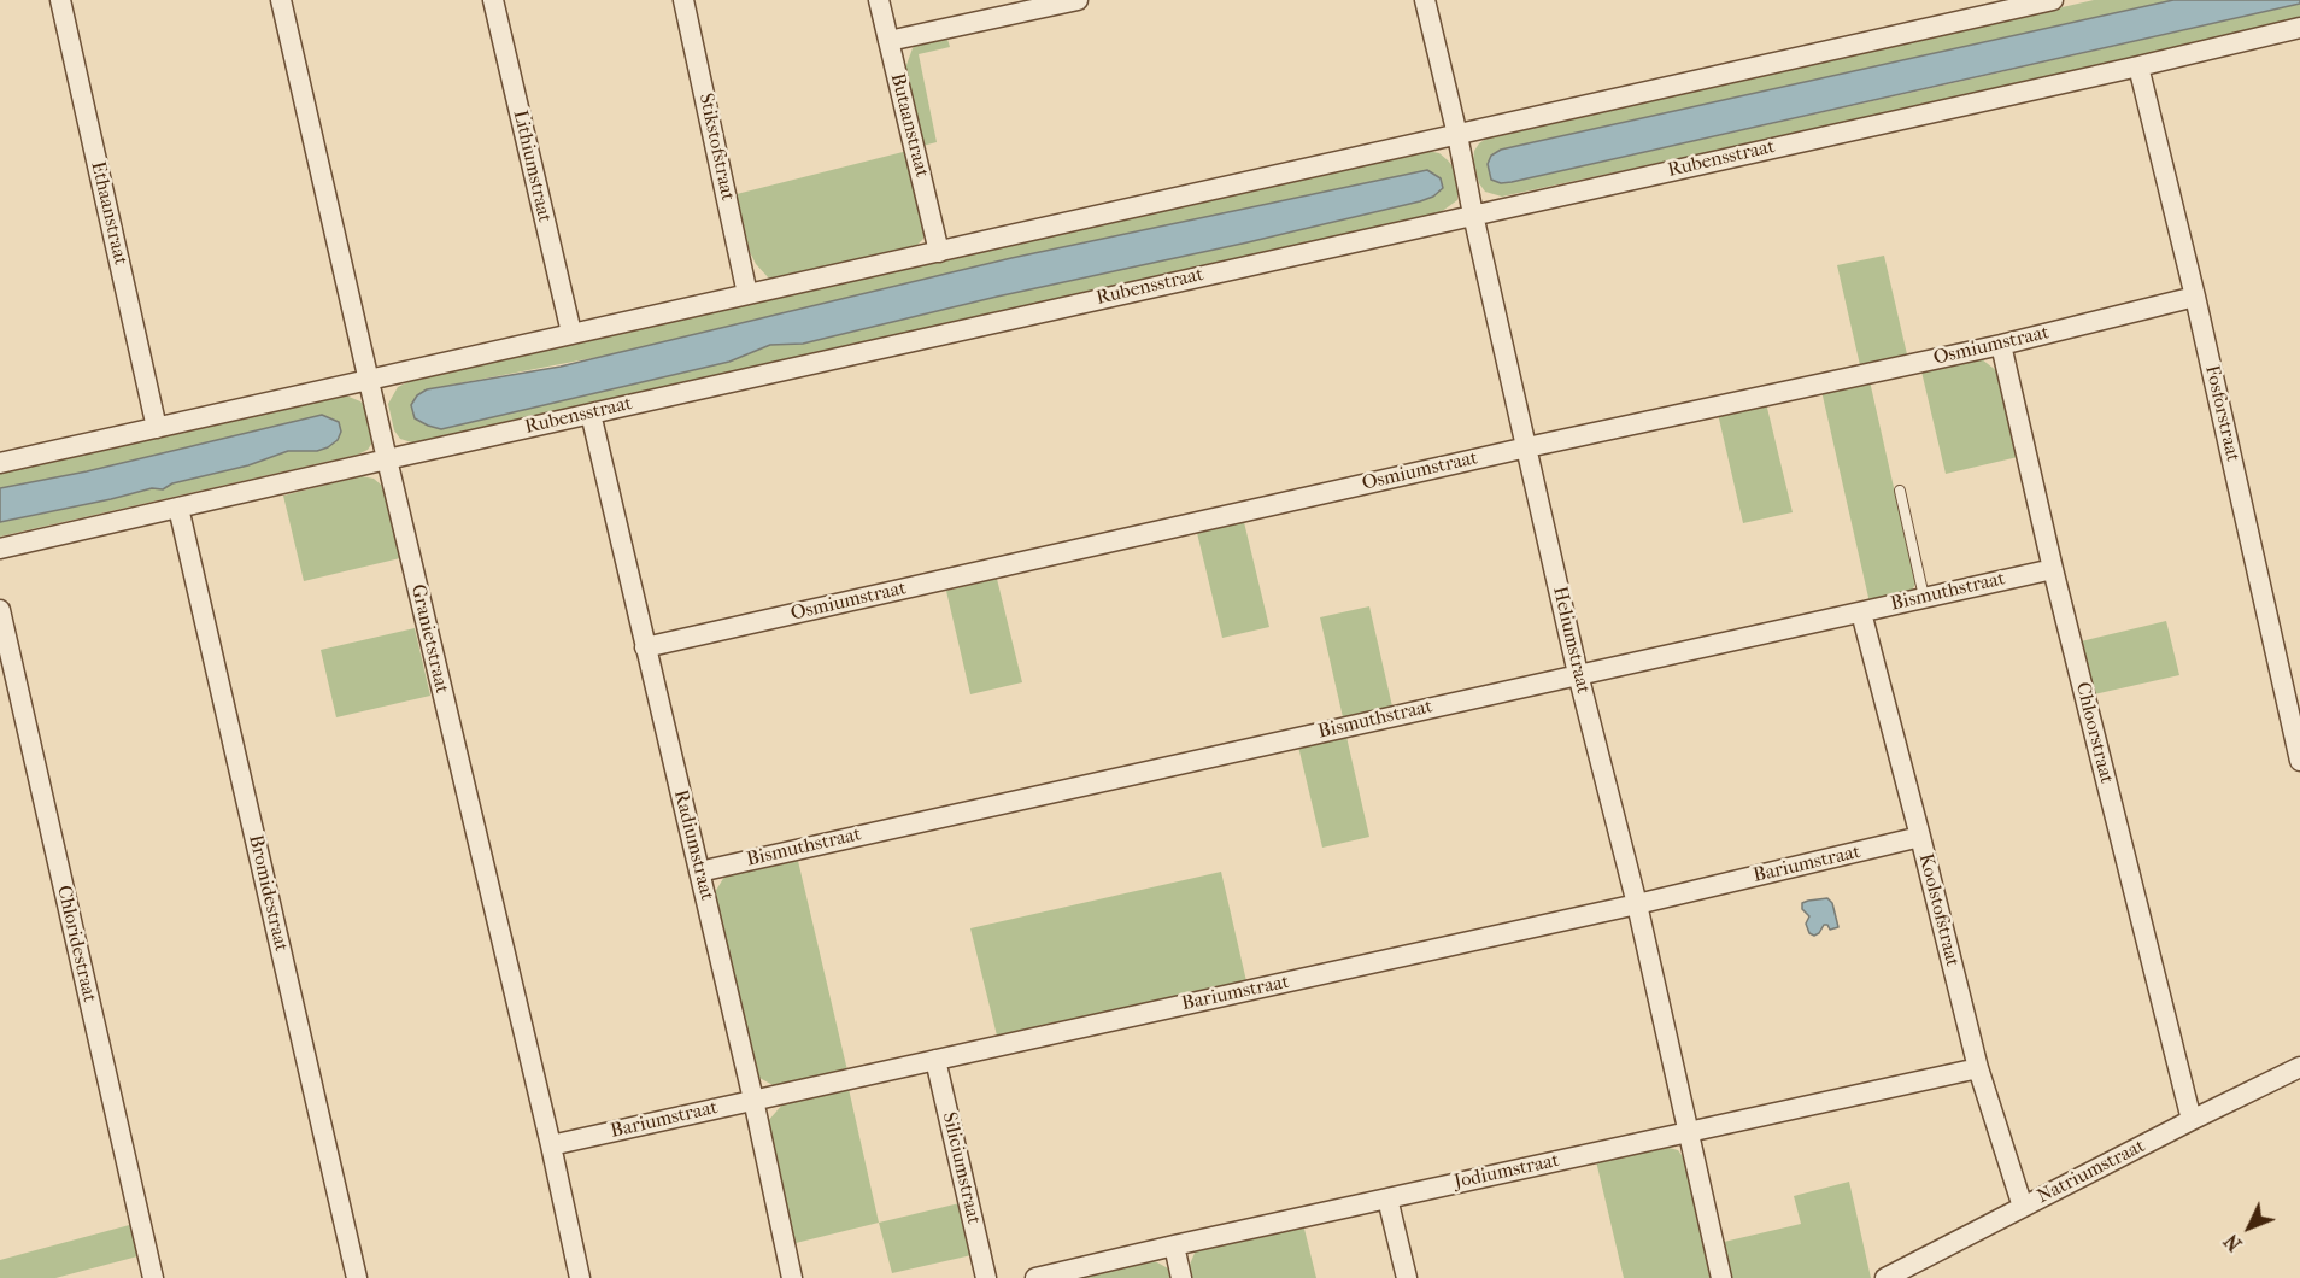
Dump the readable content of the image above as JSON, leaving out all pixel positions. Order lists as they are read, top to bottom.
{
  "streets": {
    "street": [
      "Butaanstraat",
      "Stikstofstraat",
      "Rubensstraat",
      "Lithiumstraat",
      "Ethaanstraat",
      "Osmiumstraat",
      "Fosforstraat",
      "Bismuthstraat",
      "Granietstraat",
      "Heliumstraat",
      "Chloorstraat",
      "Radiumstraat",
      "Bariumstraat",
      "Bromidestraat",
      "Koolstofstraat",
      "Chloridestraat",
      "Siliciumstraat",
      "Jodiumstraat",
      "Natriumstraat"
    ]
  },
  "crossings": [
    ["Rubensstraat", "Fosforstraat"],
    ["Rubensstraat", "Granietstraat"],
    ["Rubensstraat", "Heliumstraat"],
    ["Rubensstraat", "Radiumstraat"],
    ["Rubensstraat", "Bromidestraat"],
    ["Osmiumstraat", "Fosforstraat"],
    ["Osmiumstraat", "Heliumstraat"],
    ["Osmiumstraat", "Chloorstraat"],
    ["Osmiumstraat", "Radiumstraat"],
    ["Bismuthstraat", "Heliumstraat"],
    ["Bismuthstraat", "Chloorstraat"],
    ["Bismuthstraat", "Radiumstraat"],
    ["Bismuthstraat", "Koolstofstraat"],
    ["Granietstraat", "Bariumstraat"],
    ["Heliumstraat", "Bariumstraat"],
    ["Heliumstraat", "Jodiumstraat"],
    ["Chloorstraat", "Natriumstraat"],
    ["Radiumstraat", "Bariumstraat"],
    ["Bariumstraat", "Koolstofstraat"],
    ["Bariumstraat", "Siliciumstraat"],
    ["Koolstofstraat", "Jodiumstraat"],
    ["Koolstofstraat", "Natriumstraat"]
  ],
  "north": "bottom left"
}
